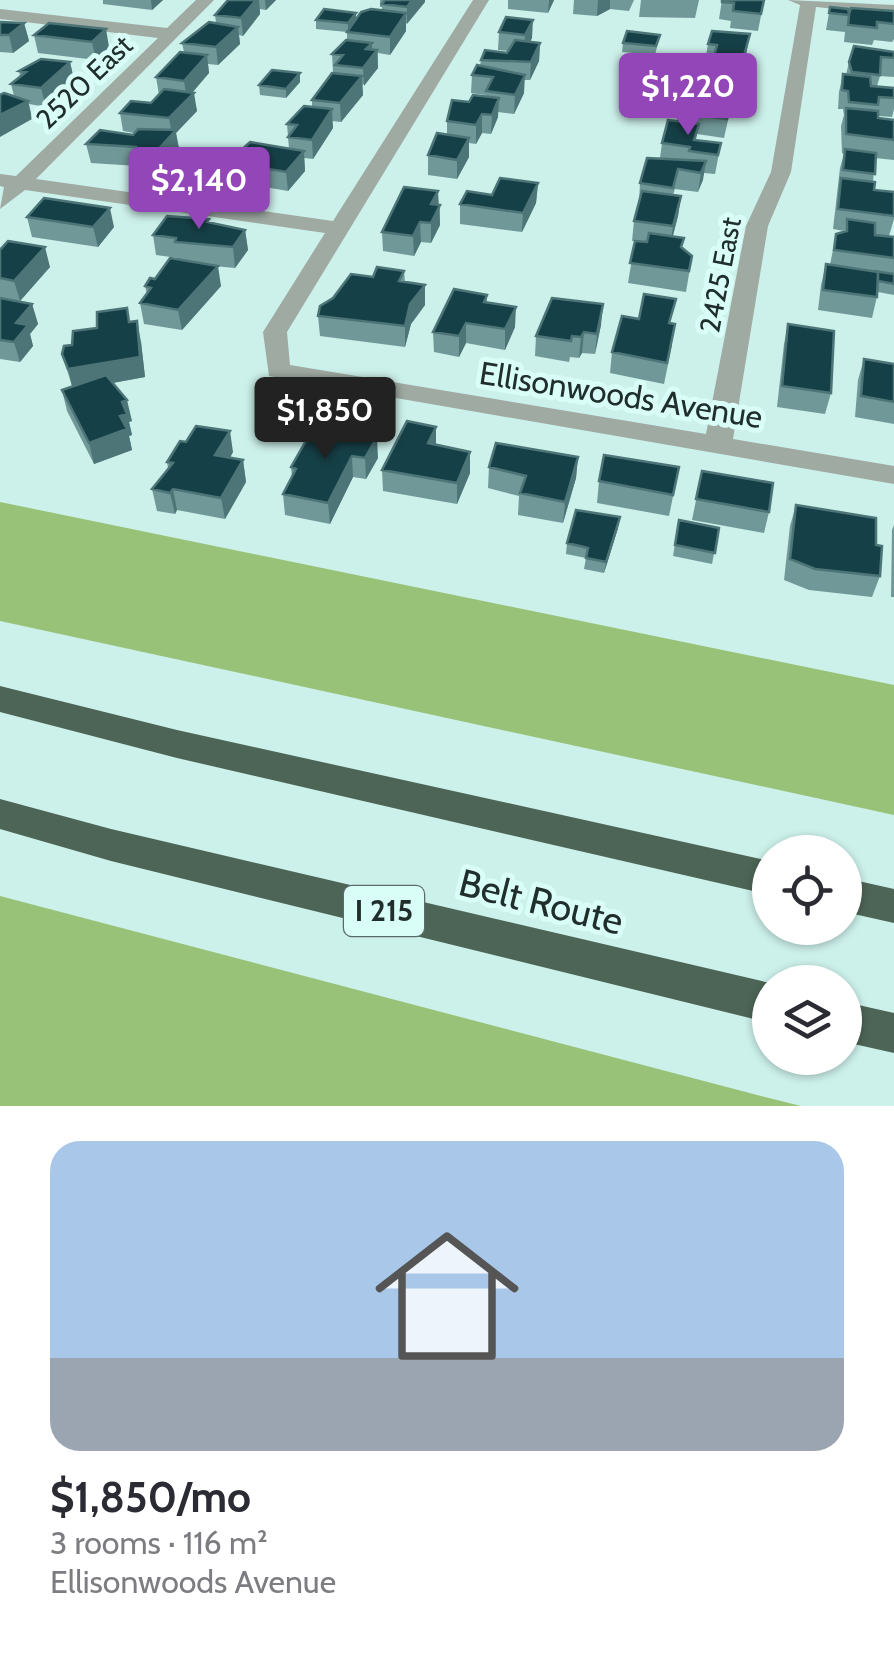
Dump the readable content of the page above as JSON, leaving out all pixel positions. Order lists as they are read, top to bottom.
{
  "streets": {
    "highway": ["Belt Route", "I 215"],
    "street": ["2520 East", "2425 East", "Ellisonwoods Avenue"]
  },
  "crossings": [
    ["2425 East", "Ellisonwoods Avenue"]
  ],
  "page": {
    "price": ["$1,220", "$2,140", "$1,850"],
    "list": [
      {
        "name": "$1,850/mo",
        "note": "3 rooms · 116 m² · Ellisonwoods Avenue"
      }
    ]
  }
}
